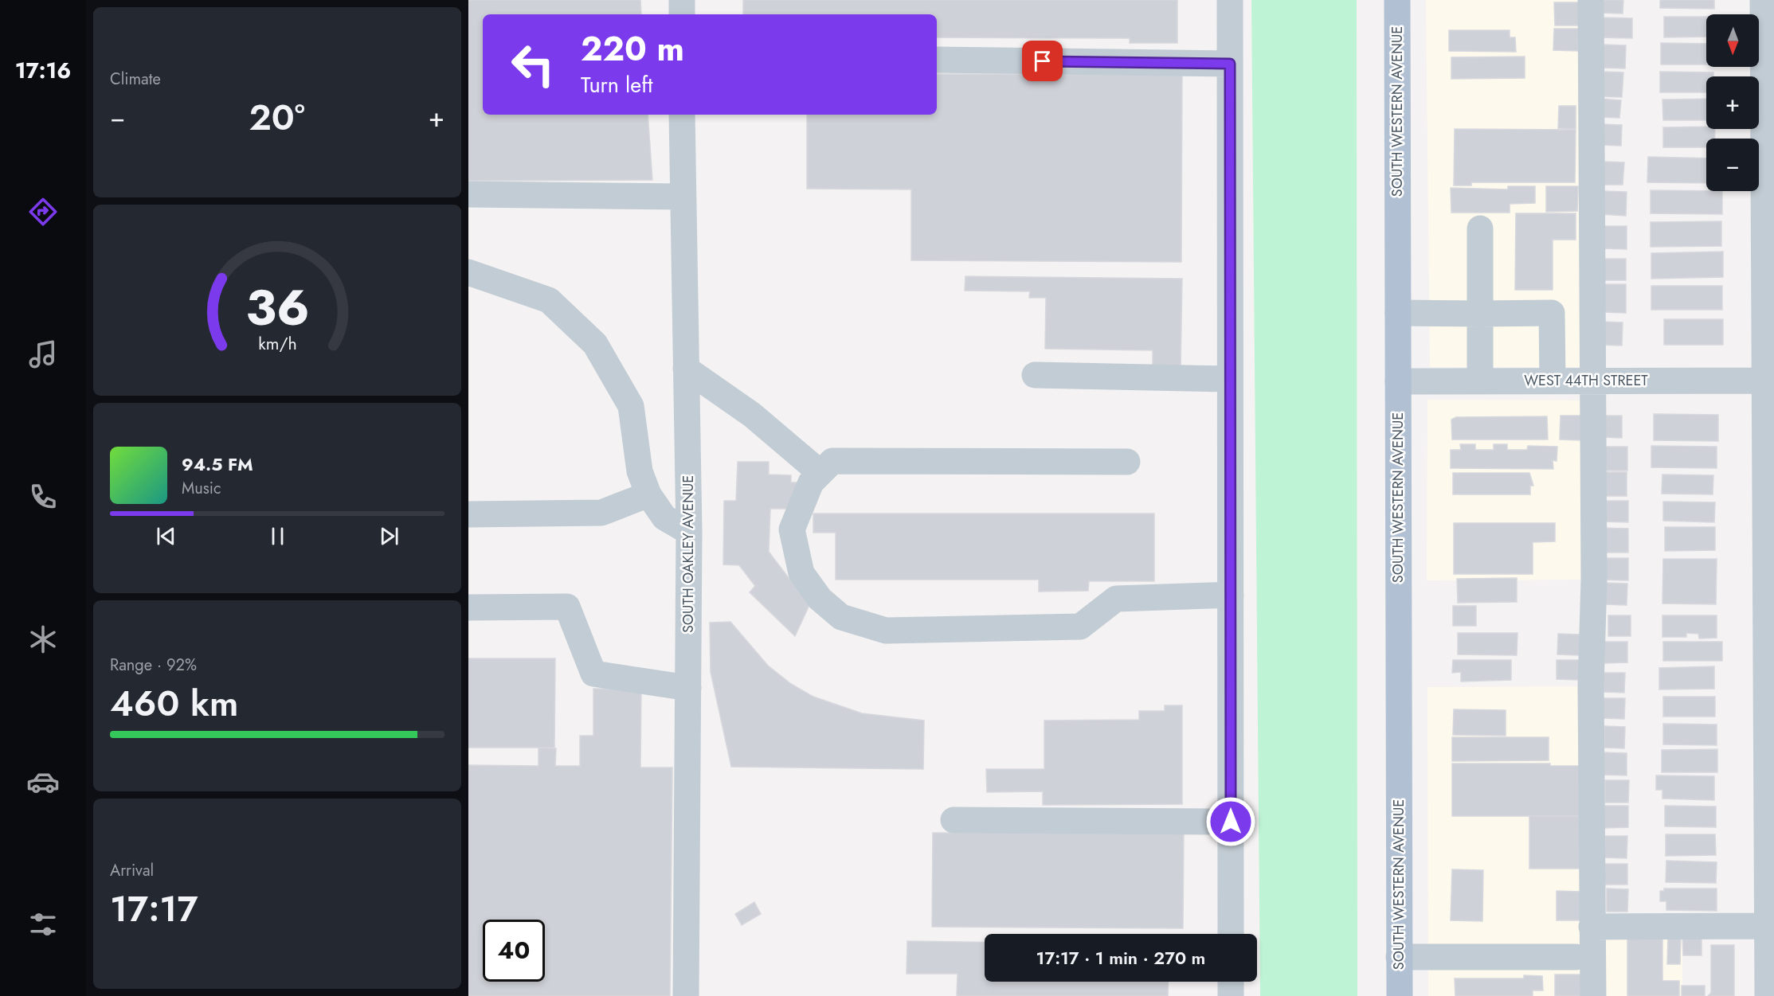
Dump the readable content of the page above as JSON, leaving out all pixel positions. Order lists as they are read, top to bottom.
{
  "streets": {
    "main road": ["SOUTH WESTERN AVENUE"],
    "street": ["WEST 44TH STREET", "SOUTH OAKLEY AVENUE"]
  },
  "crossings": [
    ["SOUTH WESTERN AVENUE", "WEST 44TH STREET"]
  ],
  "north": "bottom",
  "page": {
    "tabs": "17:16",
    "tile": [
      "Climate",
      ["Range · 92%", "460 km"],
      ["Arrival", "17:17"]
    ],
    "map_buttons": ["+", "−"],
    "turn": ["220 m", "Turn left"],
    "heat": ["−", "20°", "+"],
    "song": ["94.5 FM", "Music"],
    "limit": "40",
    "trip": "17:17 · 1 min · 270 m",
    "gauge": ["36", "km/h"]
  }
}
